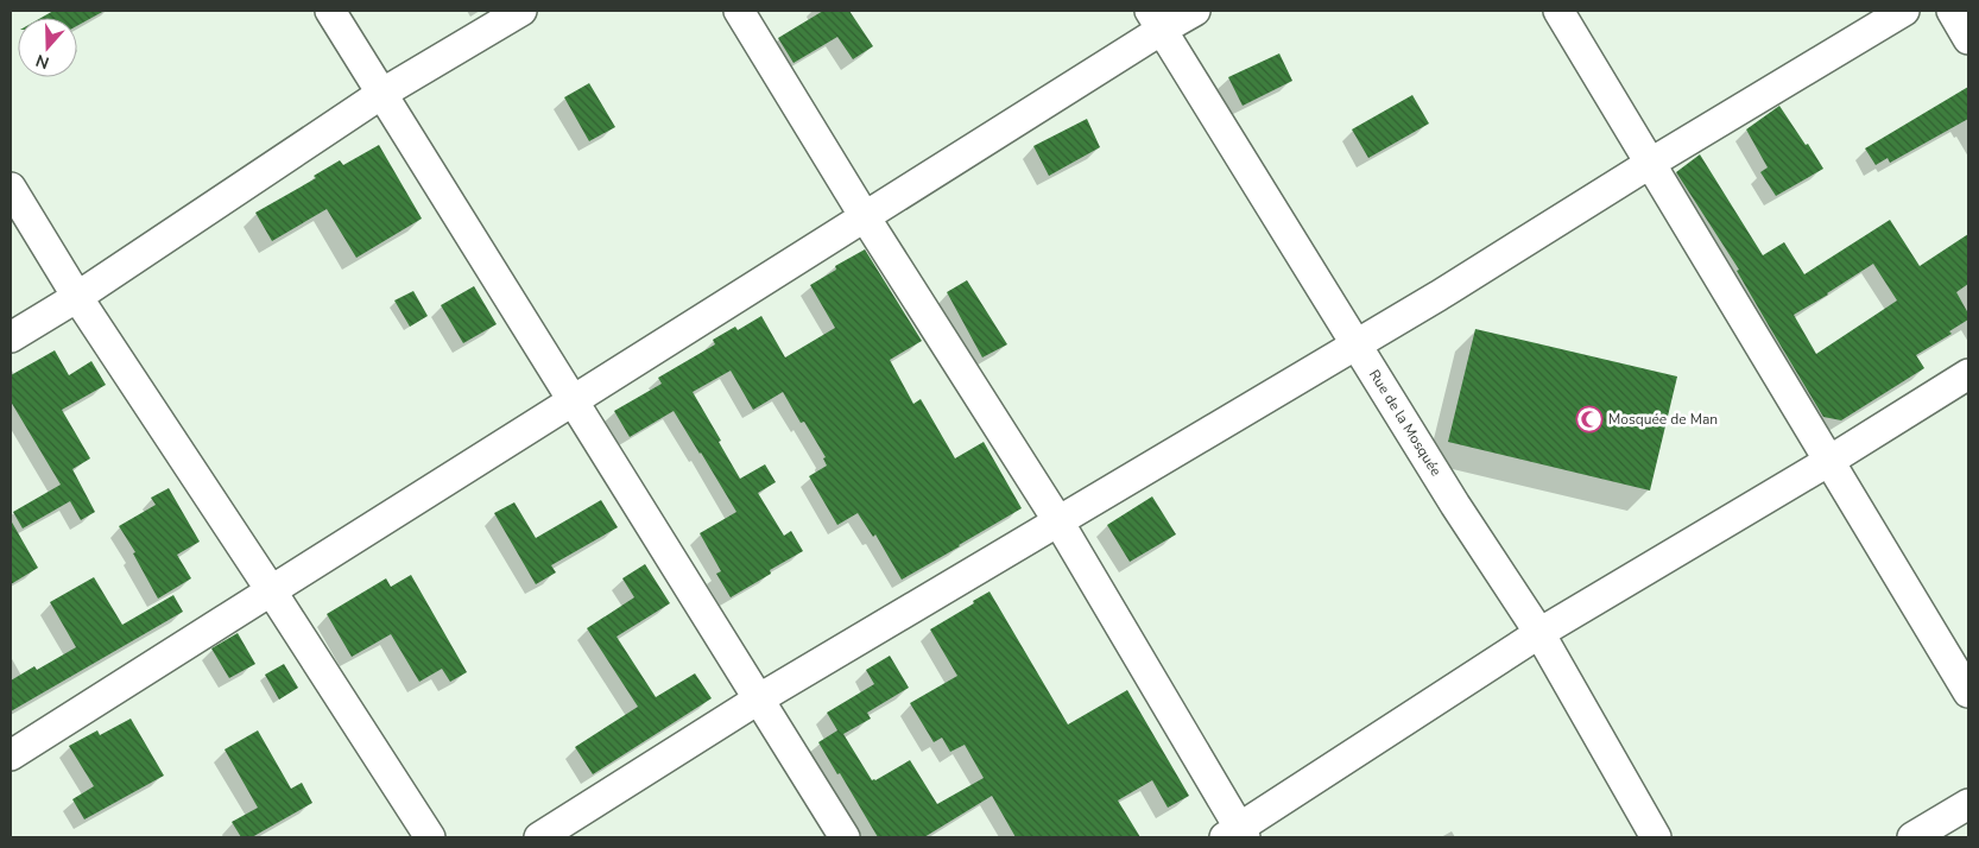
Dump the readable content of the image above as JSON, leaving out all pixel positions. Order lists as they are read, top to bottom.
{
  "streets": {
    "street": ["Rue de la Mosquée"]
  },
  "places": {
    "mosque": ["Mosquée de Man"]
  },
  "north": "bottom"
}
